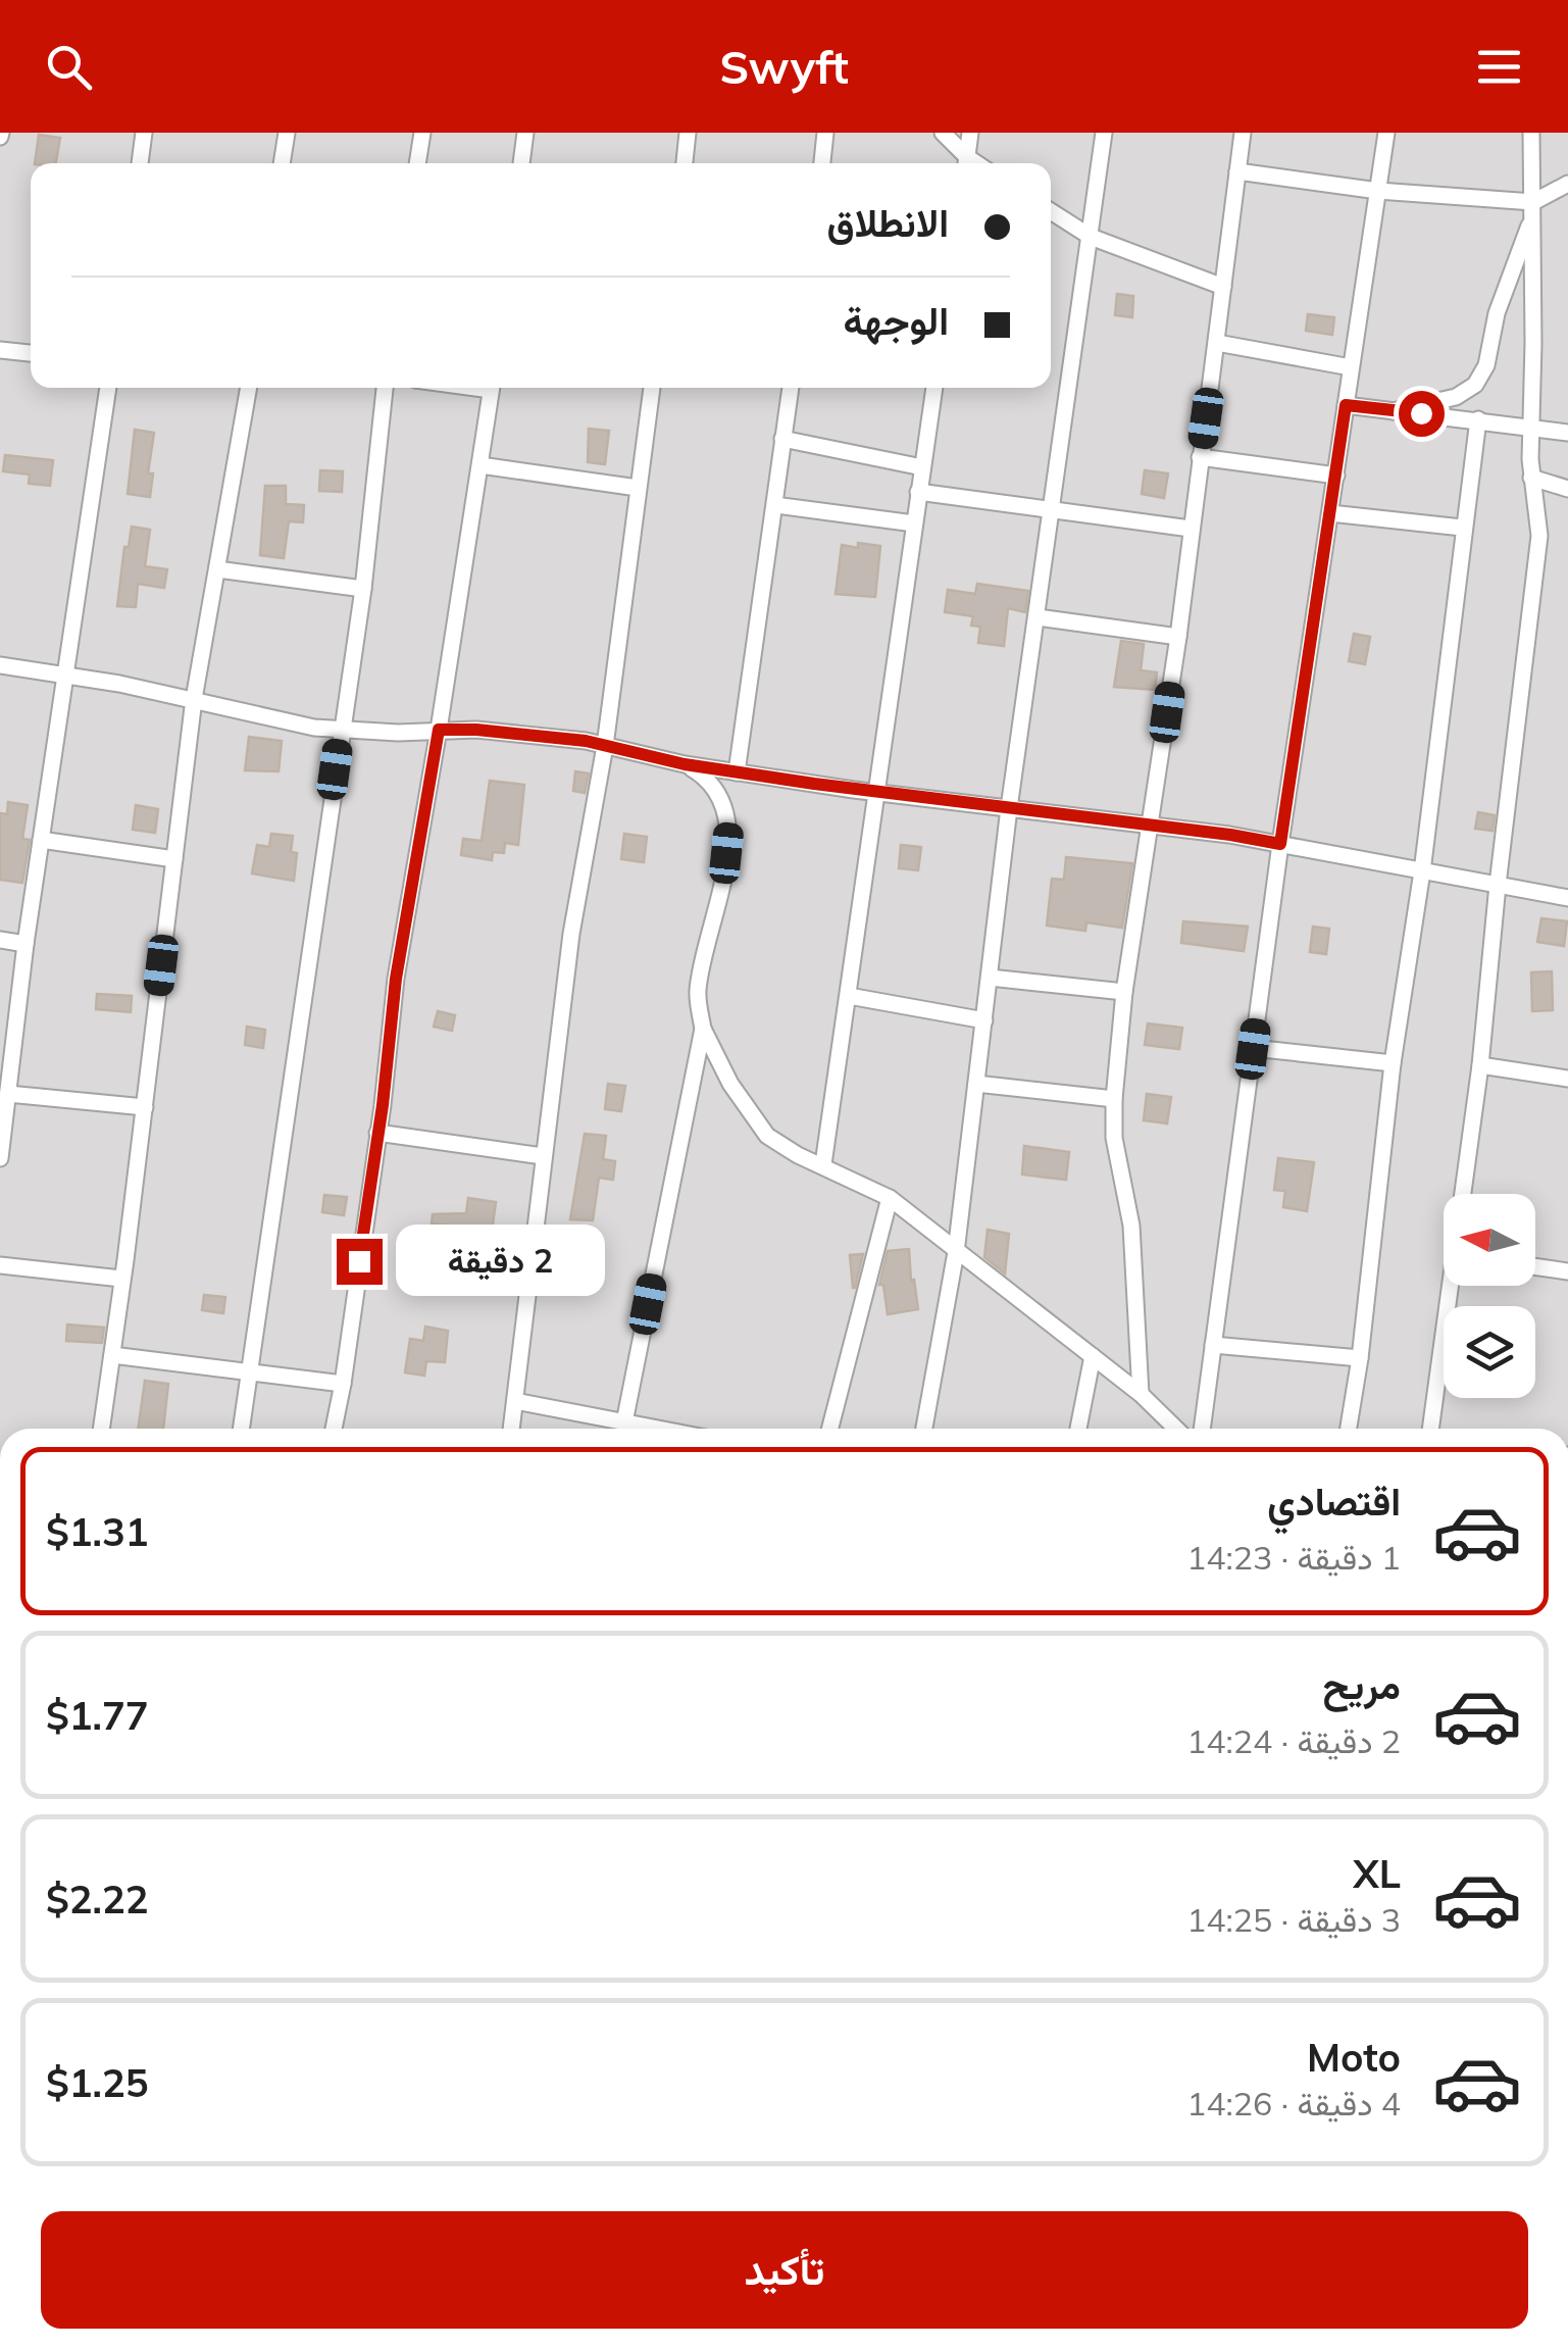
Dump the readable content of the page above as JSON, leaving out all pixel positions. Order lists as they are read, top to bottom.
{
  "north": "left",
  "page": {
    "header": "Swyft",
    "banner": ["الانطلاق", "الوجهة"],
    "bubble": "2 دقيقة",
    "list": [
      {
        "name": "اقتصادي",
        "note": "1 دقيقة · 14:23",
        "value": "$1.31"
      },
      {
        "name": "مريح",
        "note": "2 دقيقة · 14:24",
        "value": "$1.77"
      },
      {
        "name": "XL",
        "note": "3 دقيقة · 14:25",
        "value": "$2.22"
      },
      {
        "name": "Moto",
        "note": "4 دقيقة · 14:26",
        "value": "$1.25"
      }
    ],
    "buttons": "تأكيد"
  }
}
